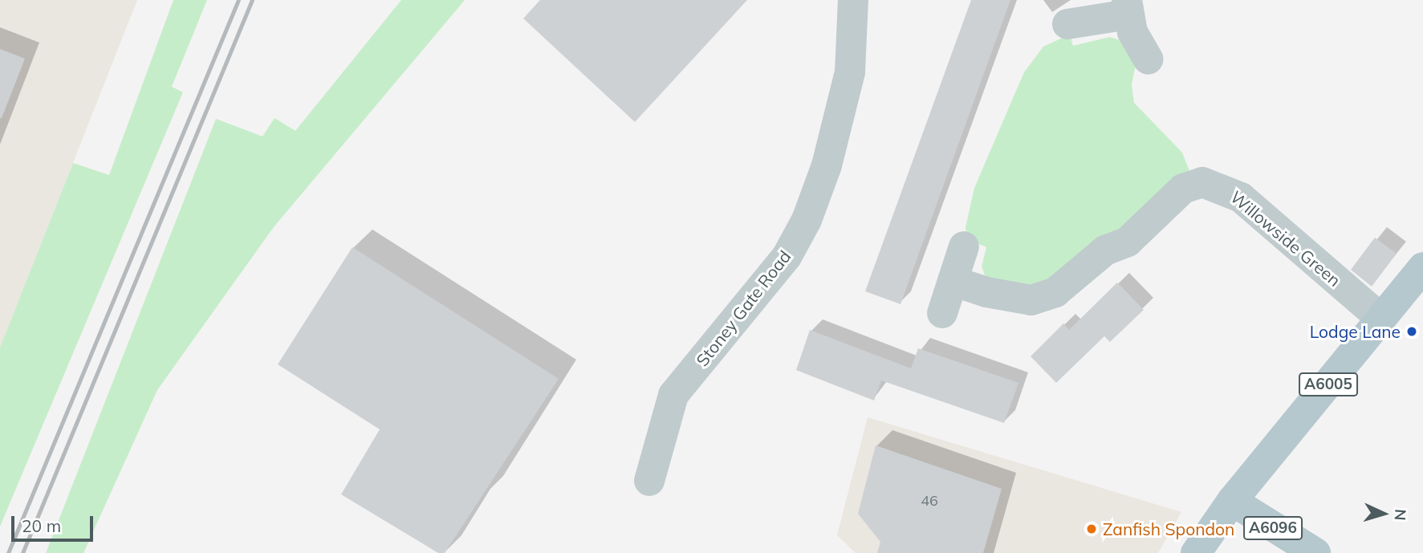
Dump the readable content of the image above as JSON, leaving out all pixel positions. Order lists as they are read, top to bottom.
{
  "streets": {
    "main road": ["A6005", "A6096"],
    "street": ["Willowside Green", "Stoney Gate Road"]
  },
  "crossings": [
    ["Willowside Green", "A6005"],
    ["A6005", "A6096"]
  ],
  "places": ["Lodge Lane", "Zanfish Spondon"],
  "house_numbers": ["46"],
  "scale_bar": "20 m",
  "north": "right"
}
